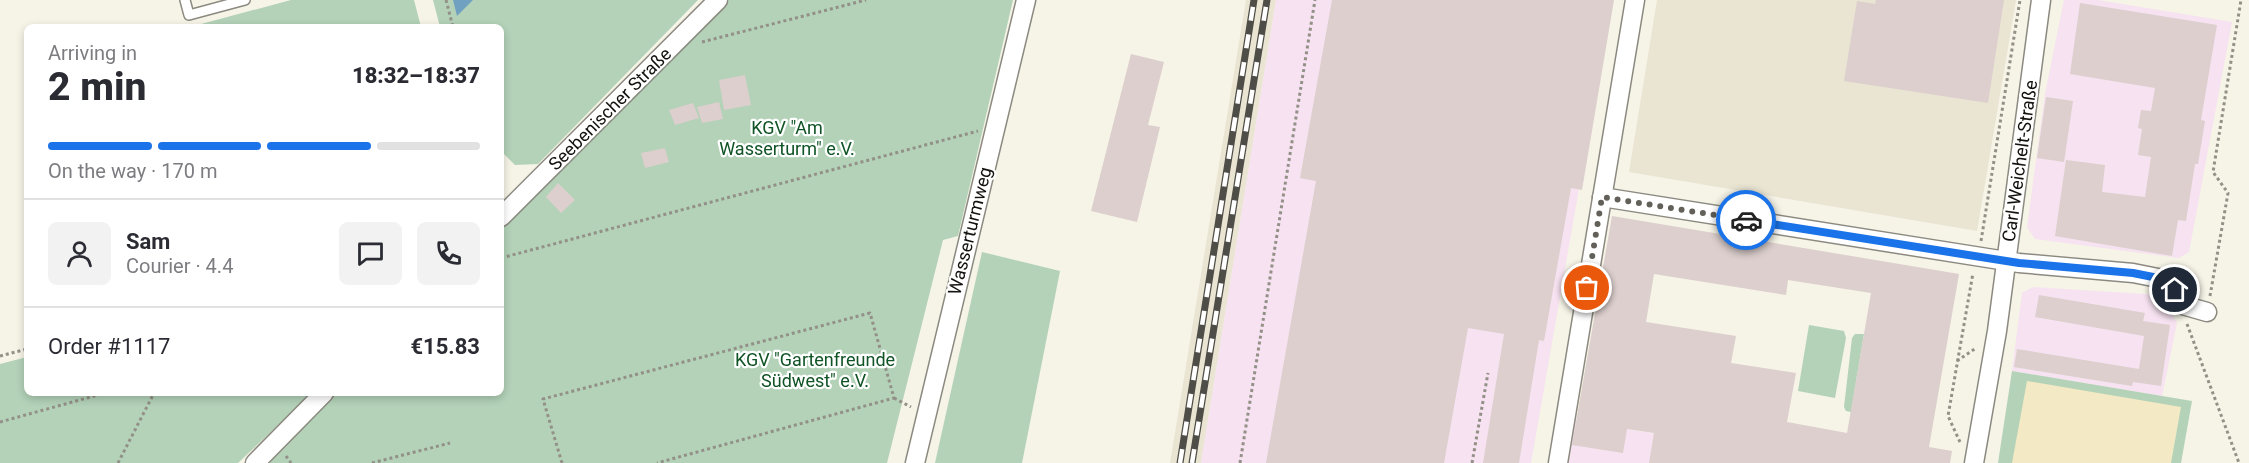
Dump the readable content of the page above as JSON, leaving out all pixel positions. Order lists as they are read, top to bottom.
{
  "streets": {
    "street": ["Seebenischer Straße", "Carl-Weichelt-Straße", "Wasserturmweg"]
  },
  "parks": ["KGV \"Am Wasserturm\" e.V.", "KGV \"Gartenfreunde Südwest\" e.V."],
  "page": {
    "heading": ["2 min", "Arriving in", "18:32–18:37"],
    "panel": [
      "Sam",
      "Courier · 4.4",
      "Order #1117",
      "€15.83"
    ],
    "bar": "On the way · 170 m"
  }
}
